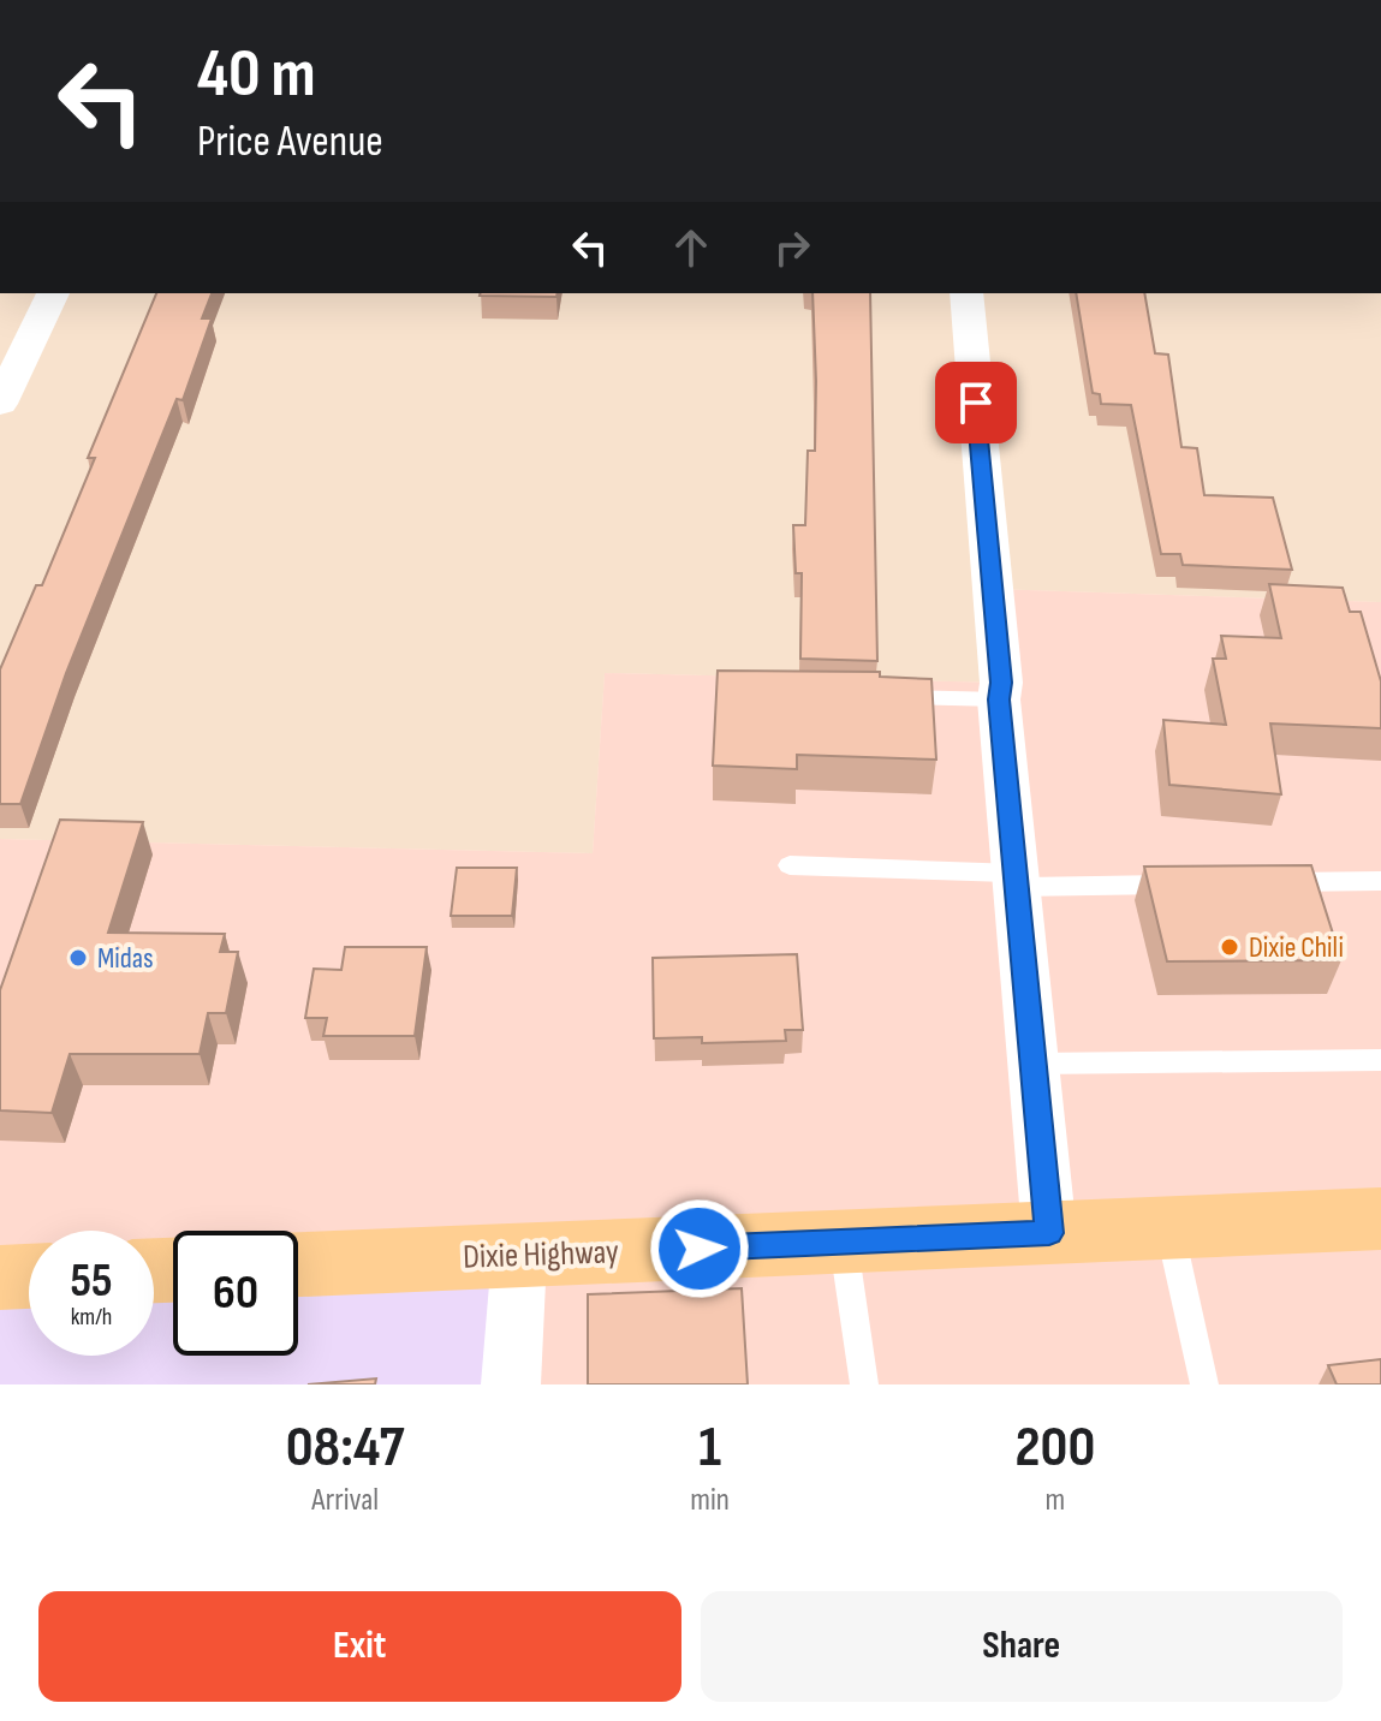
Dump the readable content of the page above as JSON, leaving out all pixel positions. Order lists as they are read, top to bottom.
{
  "streets": {
    "main road": ["Dixie Highway"]
  },
  "places": ["Dixie Chili", "Midas"],
  "page": {
    "turn": ["40 m", "Price Avenue"],
    "speed": "55 km/h",
    "limit": "60",
    "eta": [
      "08:47",
      "Arrival",
      "1",
      "min",
      "200",
      "m"
    ],
    "buttons": ["Exit", "Share"]
  }
}
